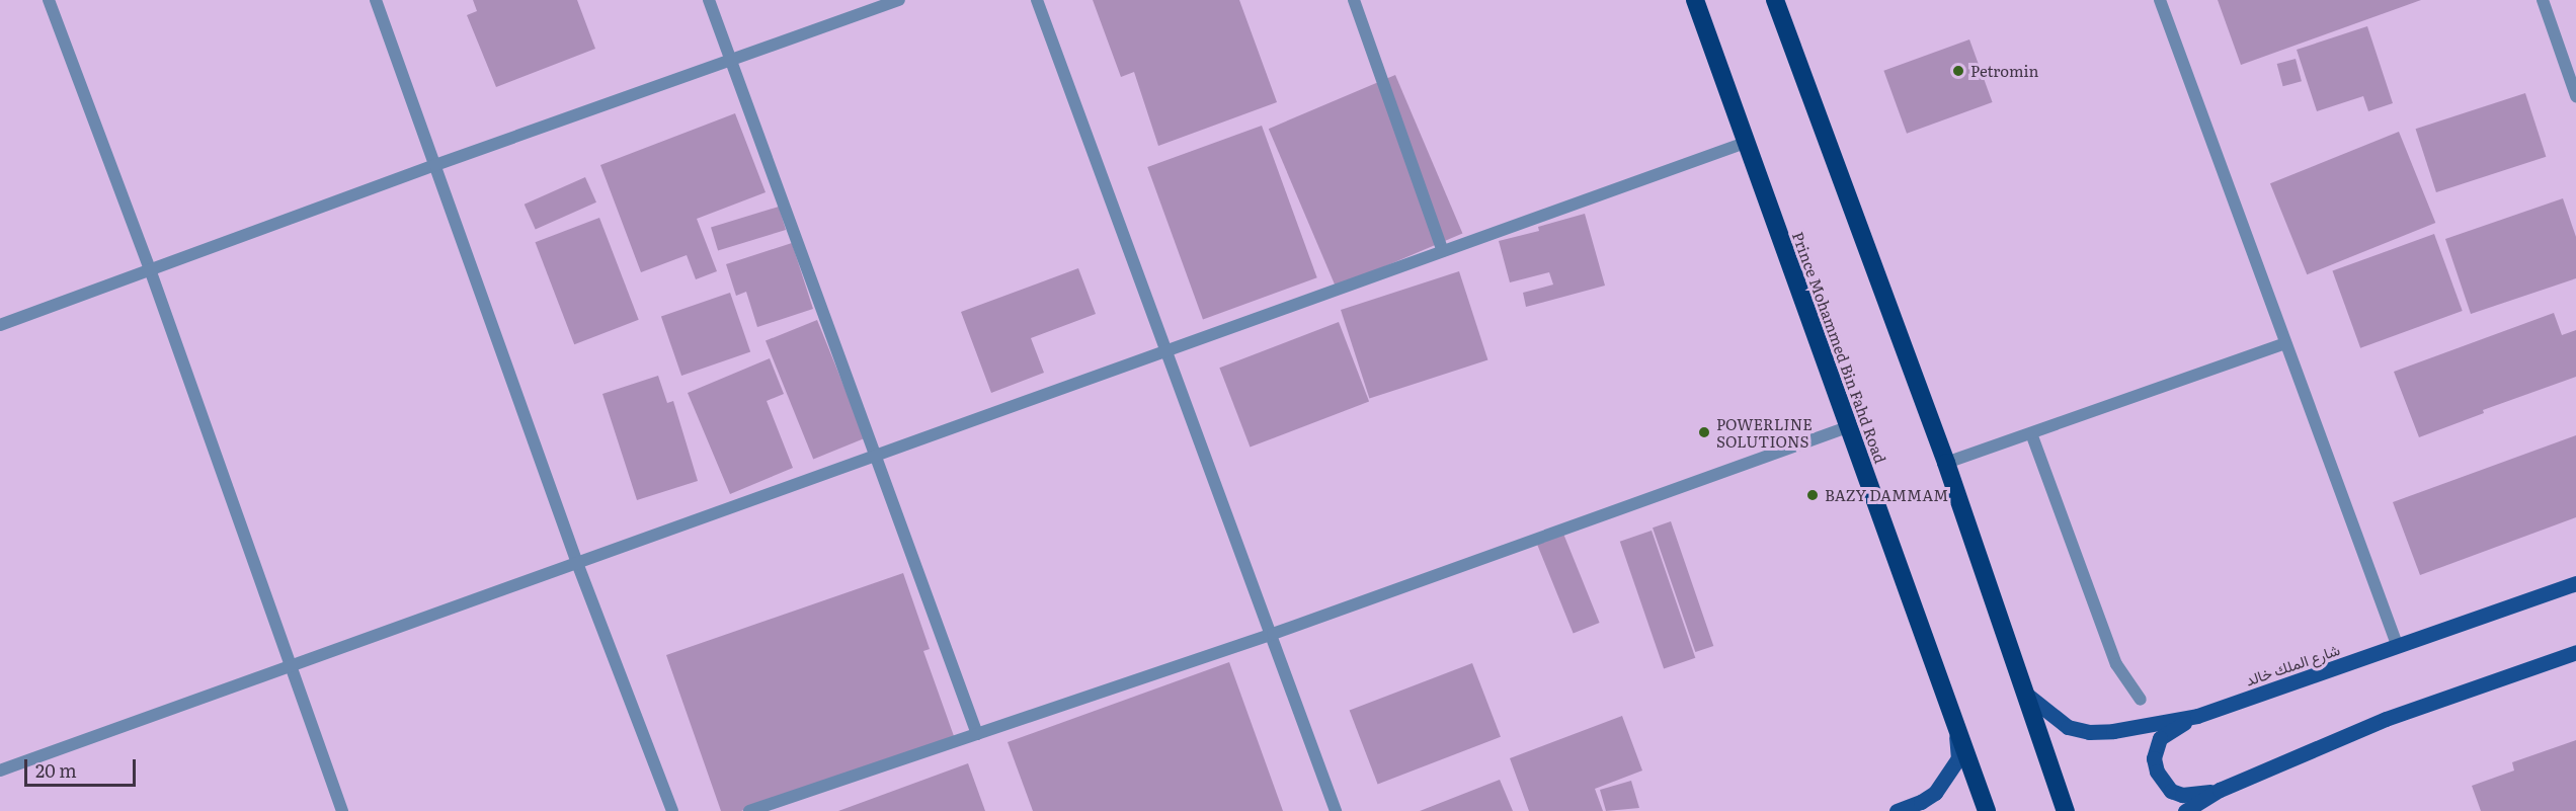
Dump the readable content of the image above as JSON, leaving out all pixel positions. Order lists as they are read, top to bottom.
{
  "streets": {
    "highway": ["Prince Mohammed Bin Fahd Road"],
    "main road": ["شارع الملك خالد"]
  },
  "places": ["Petromin", "POWERLINE SOLUTIONS", "BAZY DAMMAM"],
  "scale_bar": "20 m"
}
